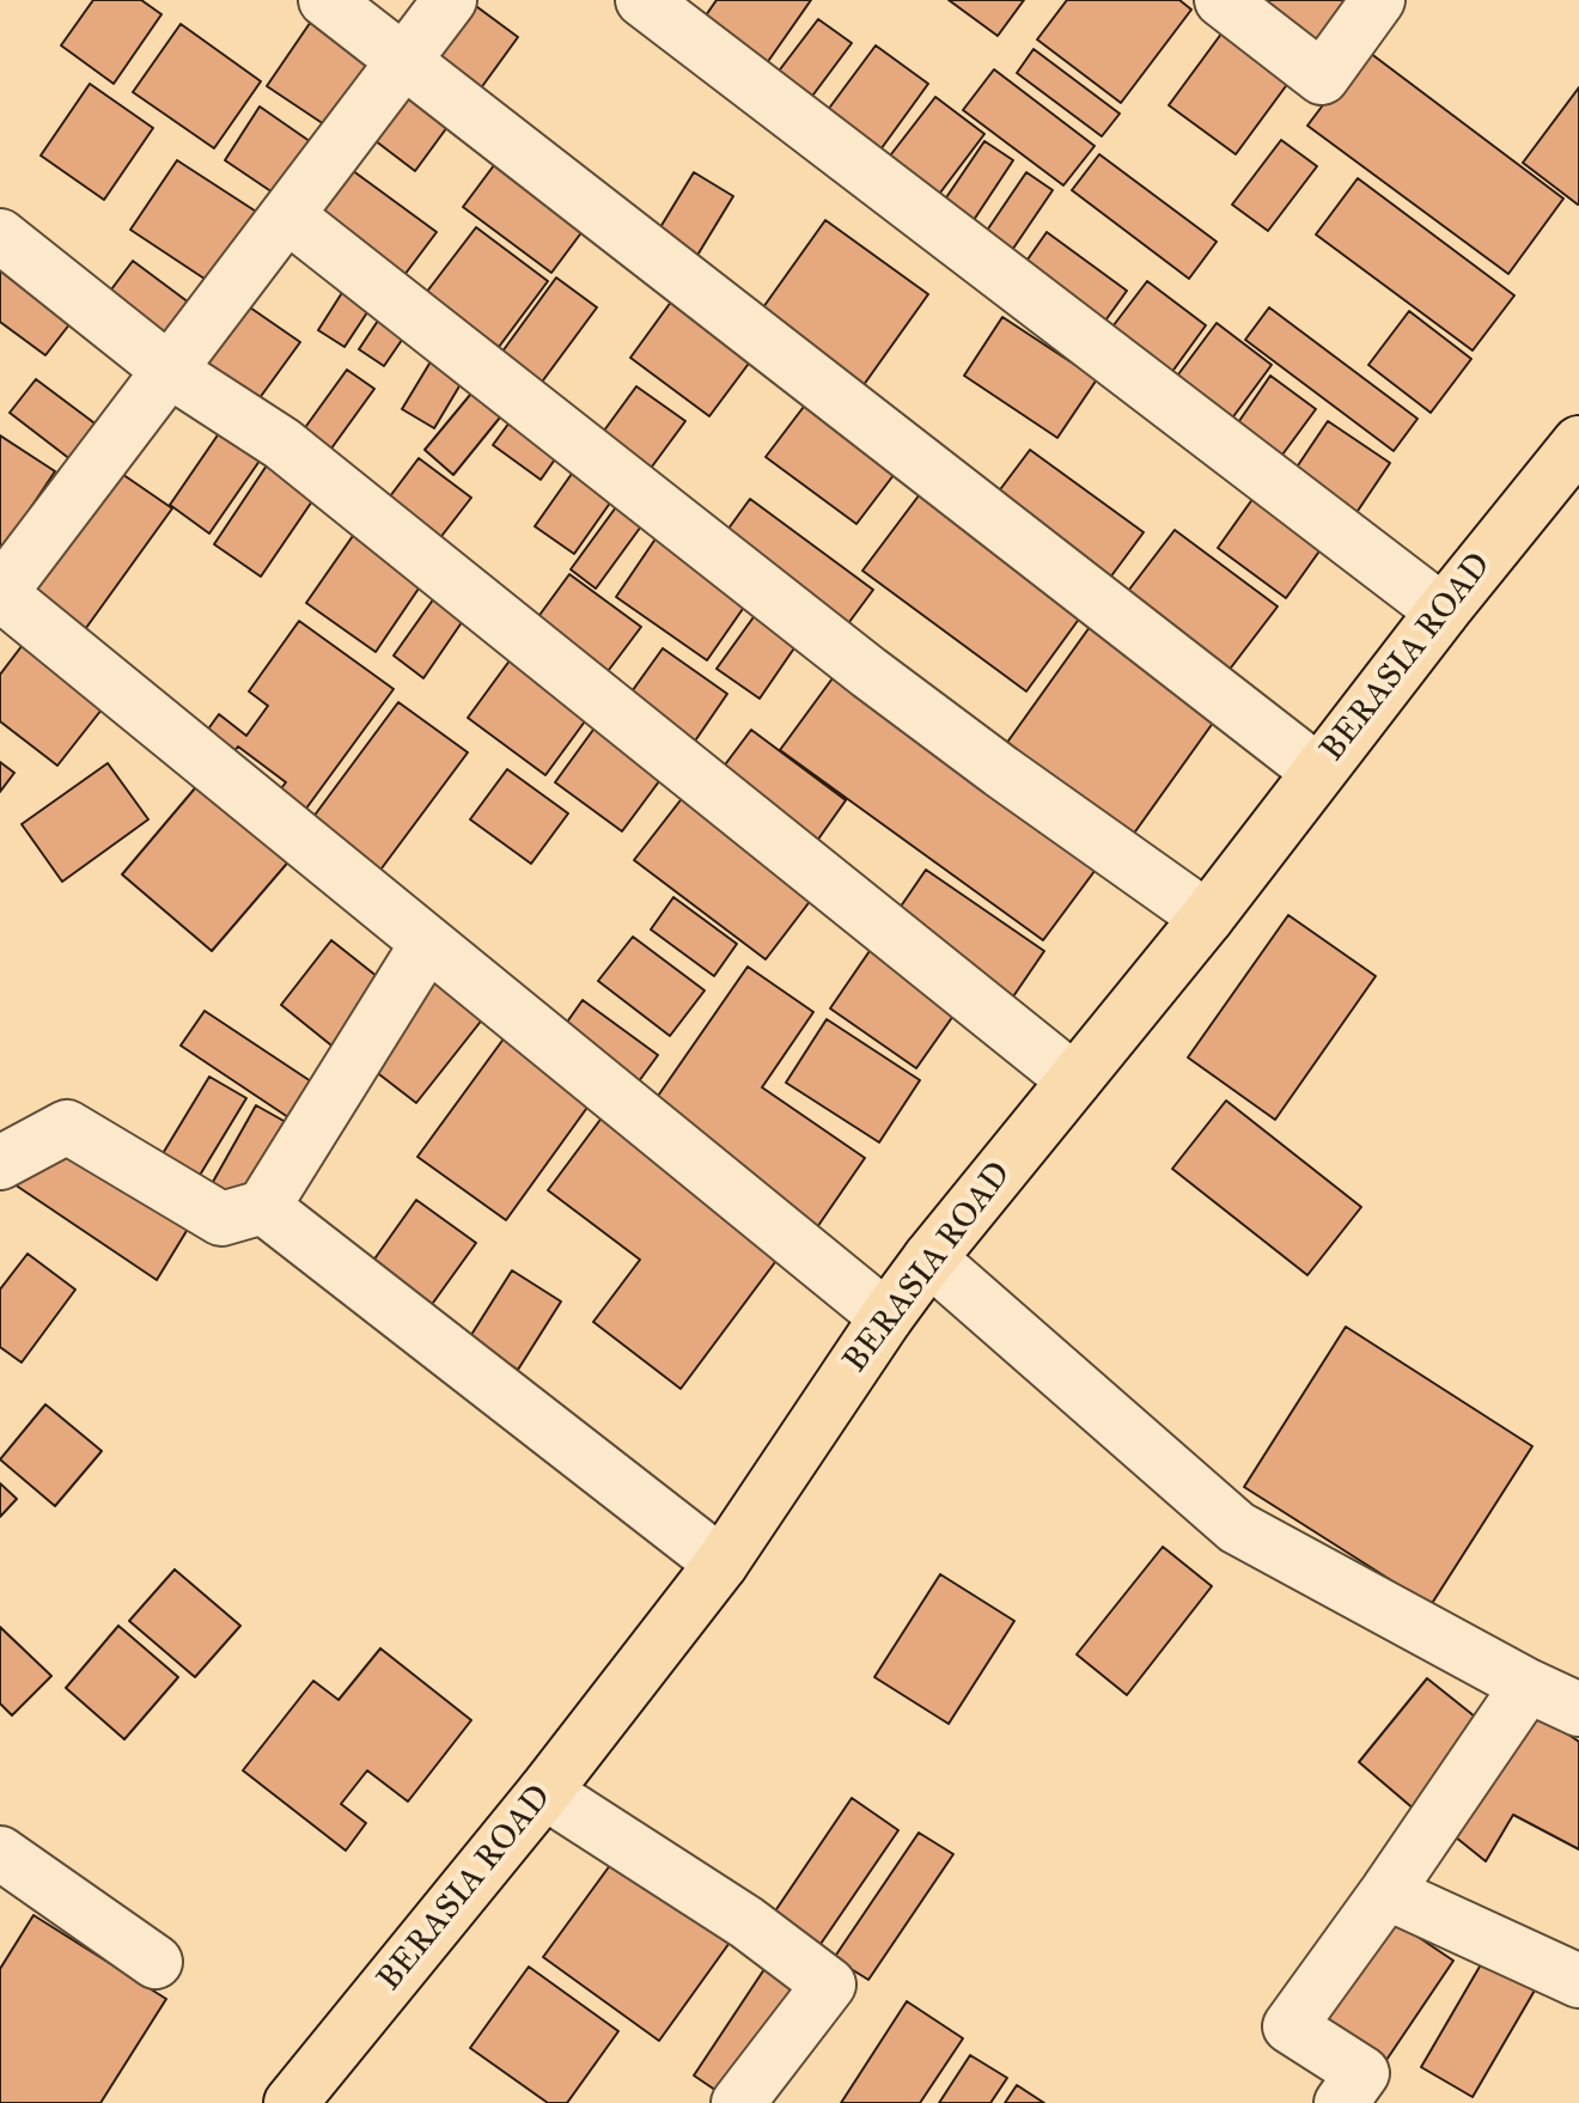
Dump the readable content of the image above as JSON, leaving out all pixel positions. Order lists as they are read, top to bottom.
{
  "streets": {
    "main road": ["BERASIA ROAD"]
  }
}
